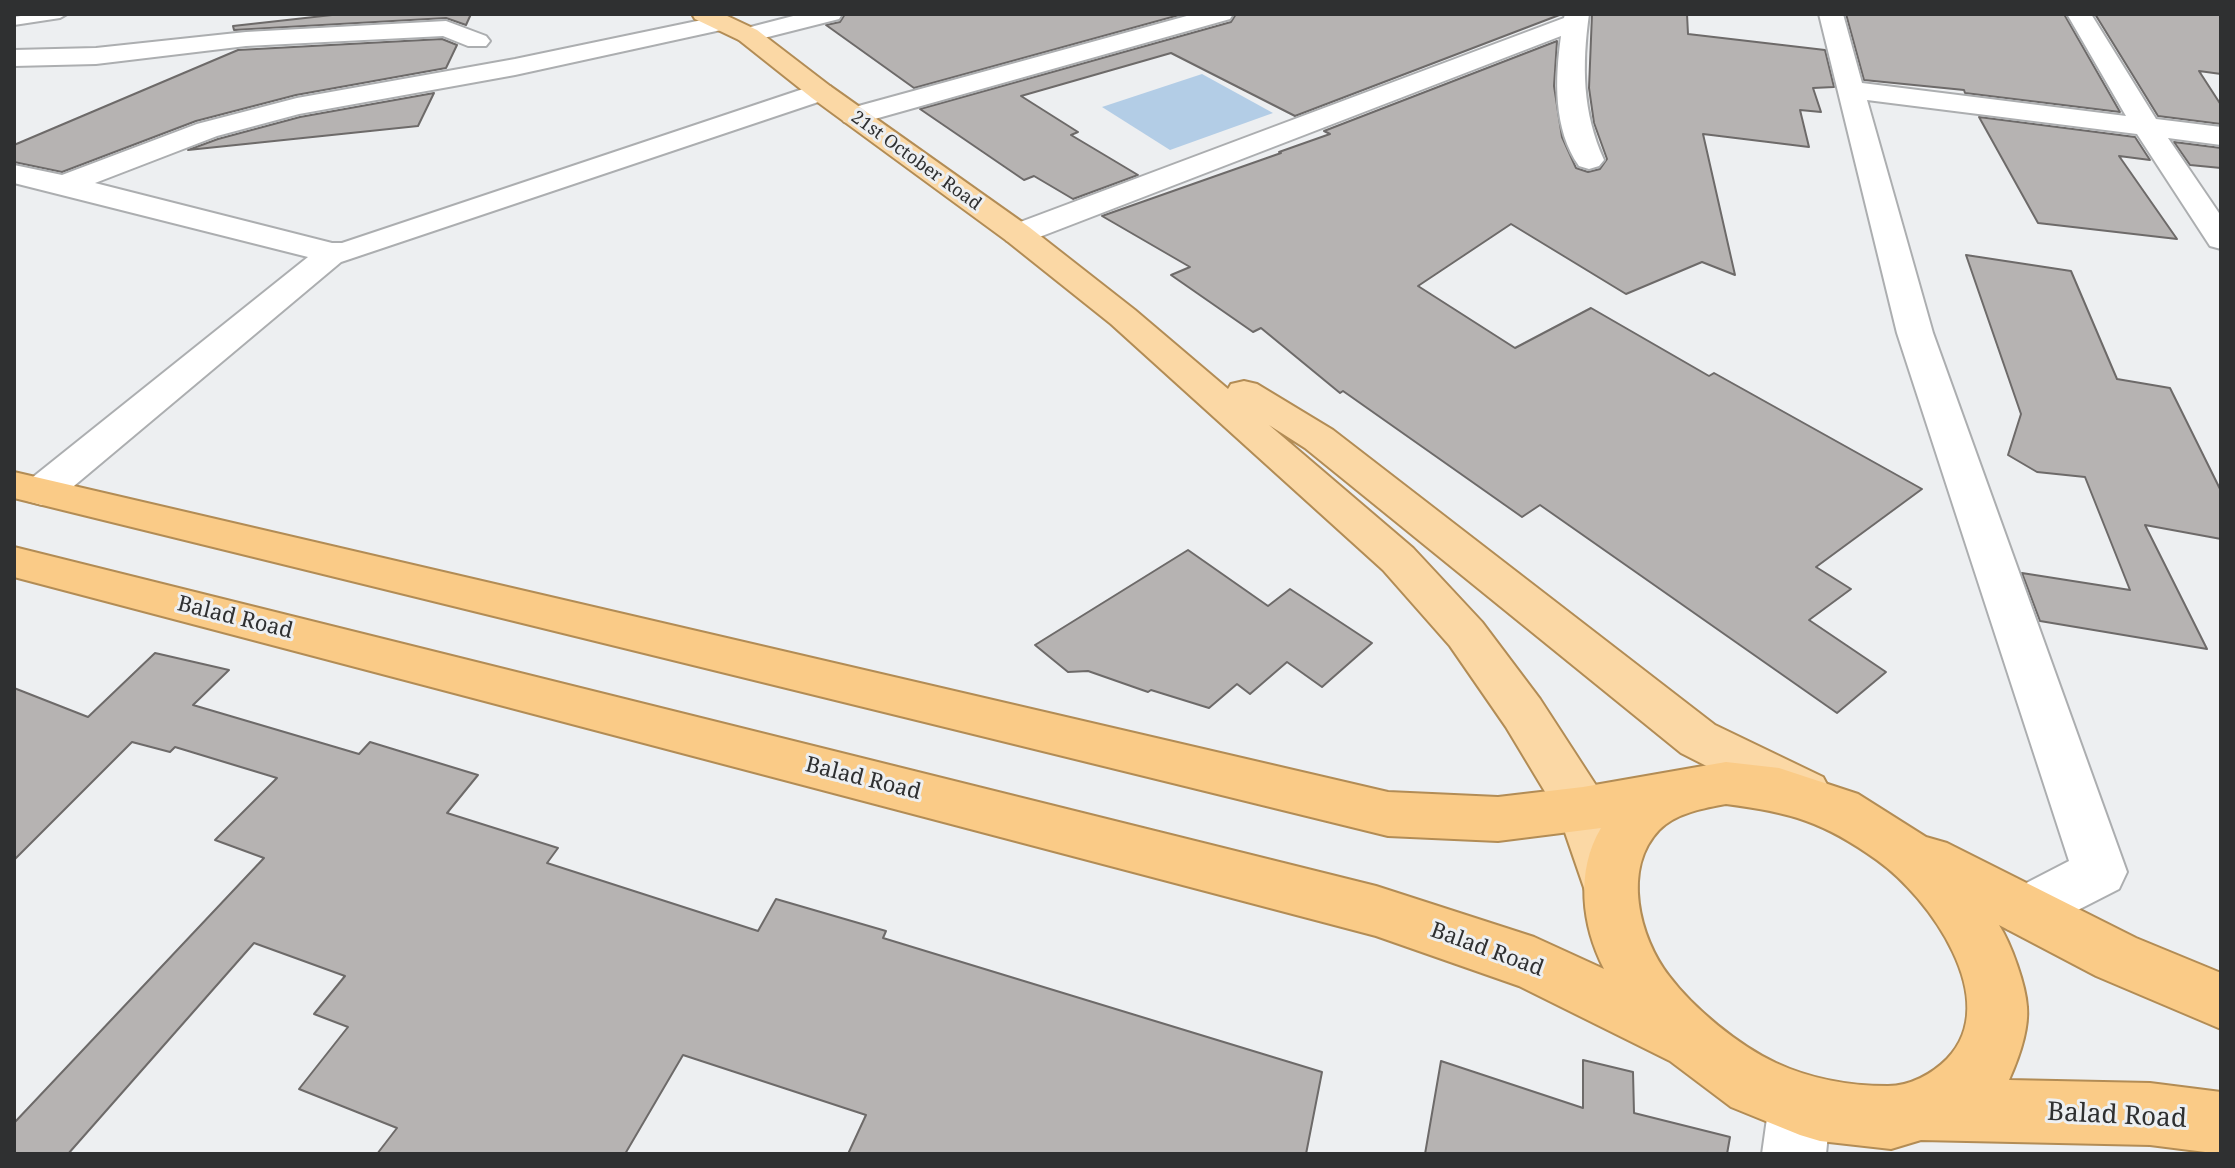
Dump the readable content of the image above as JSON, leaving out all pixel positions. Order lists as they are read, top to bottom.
{
  "streets": {
    "highway": ["Balad Road"],
    "main road": ["21st October Road"]
  }
}
